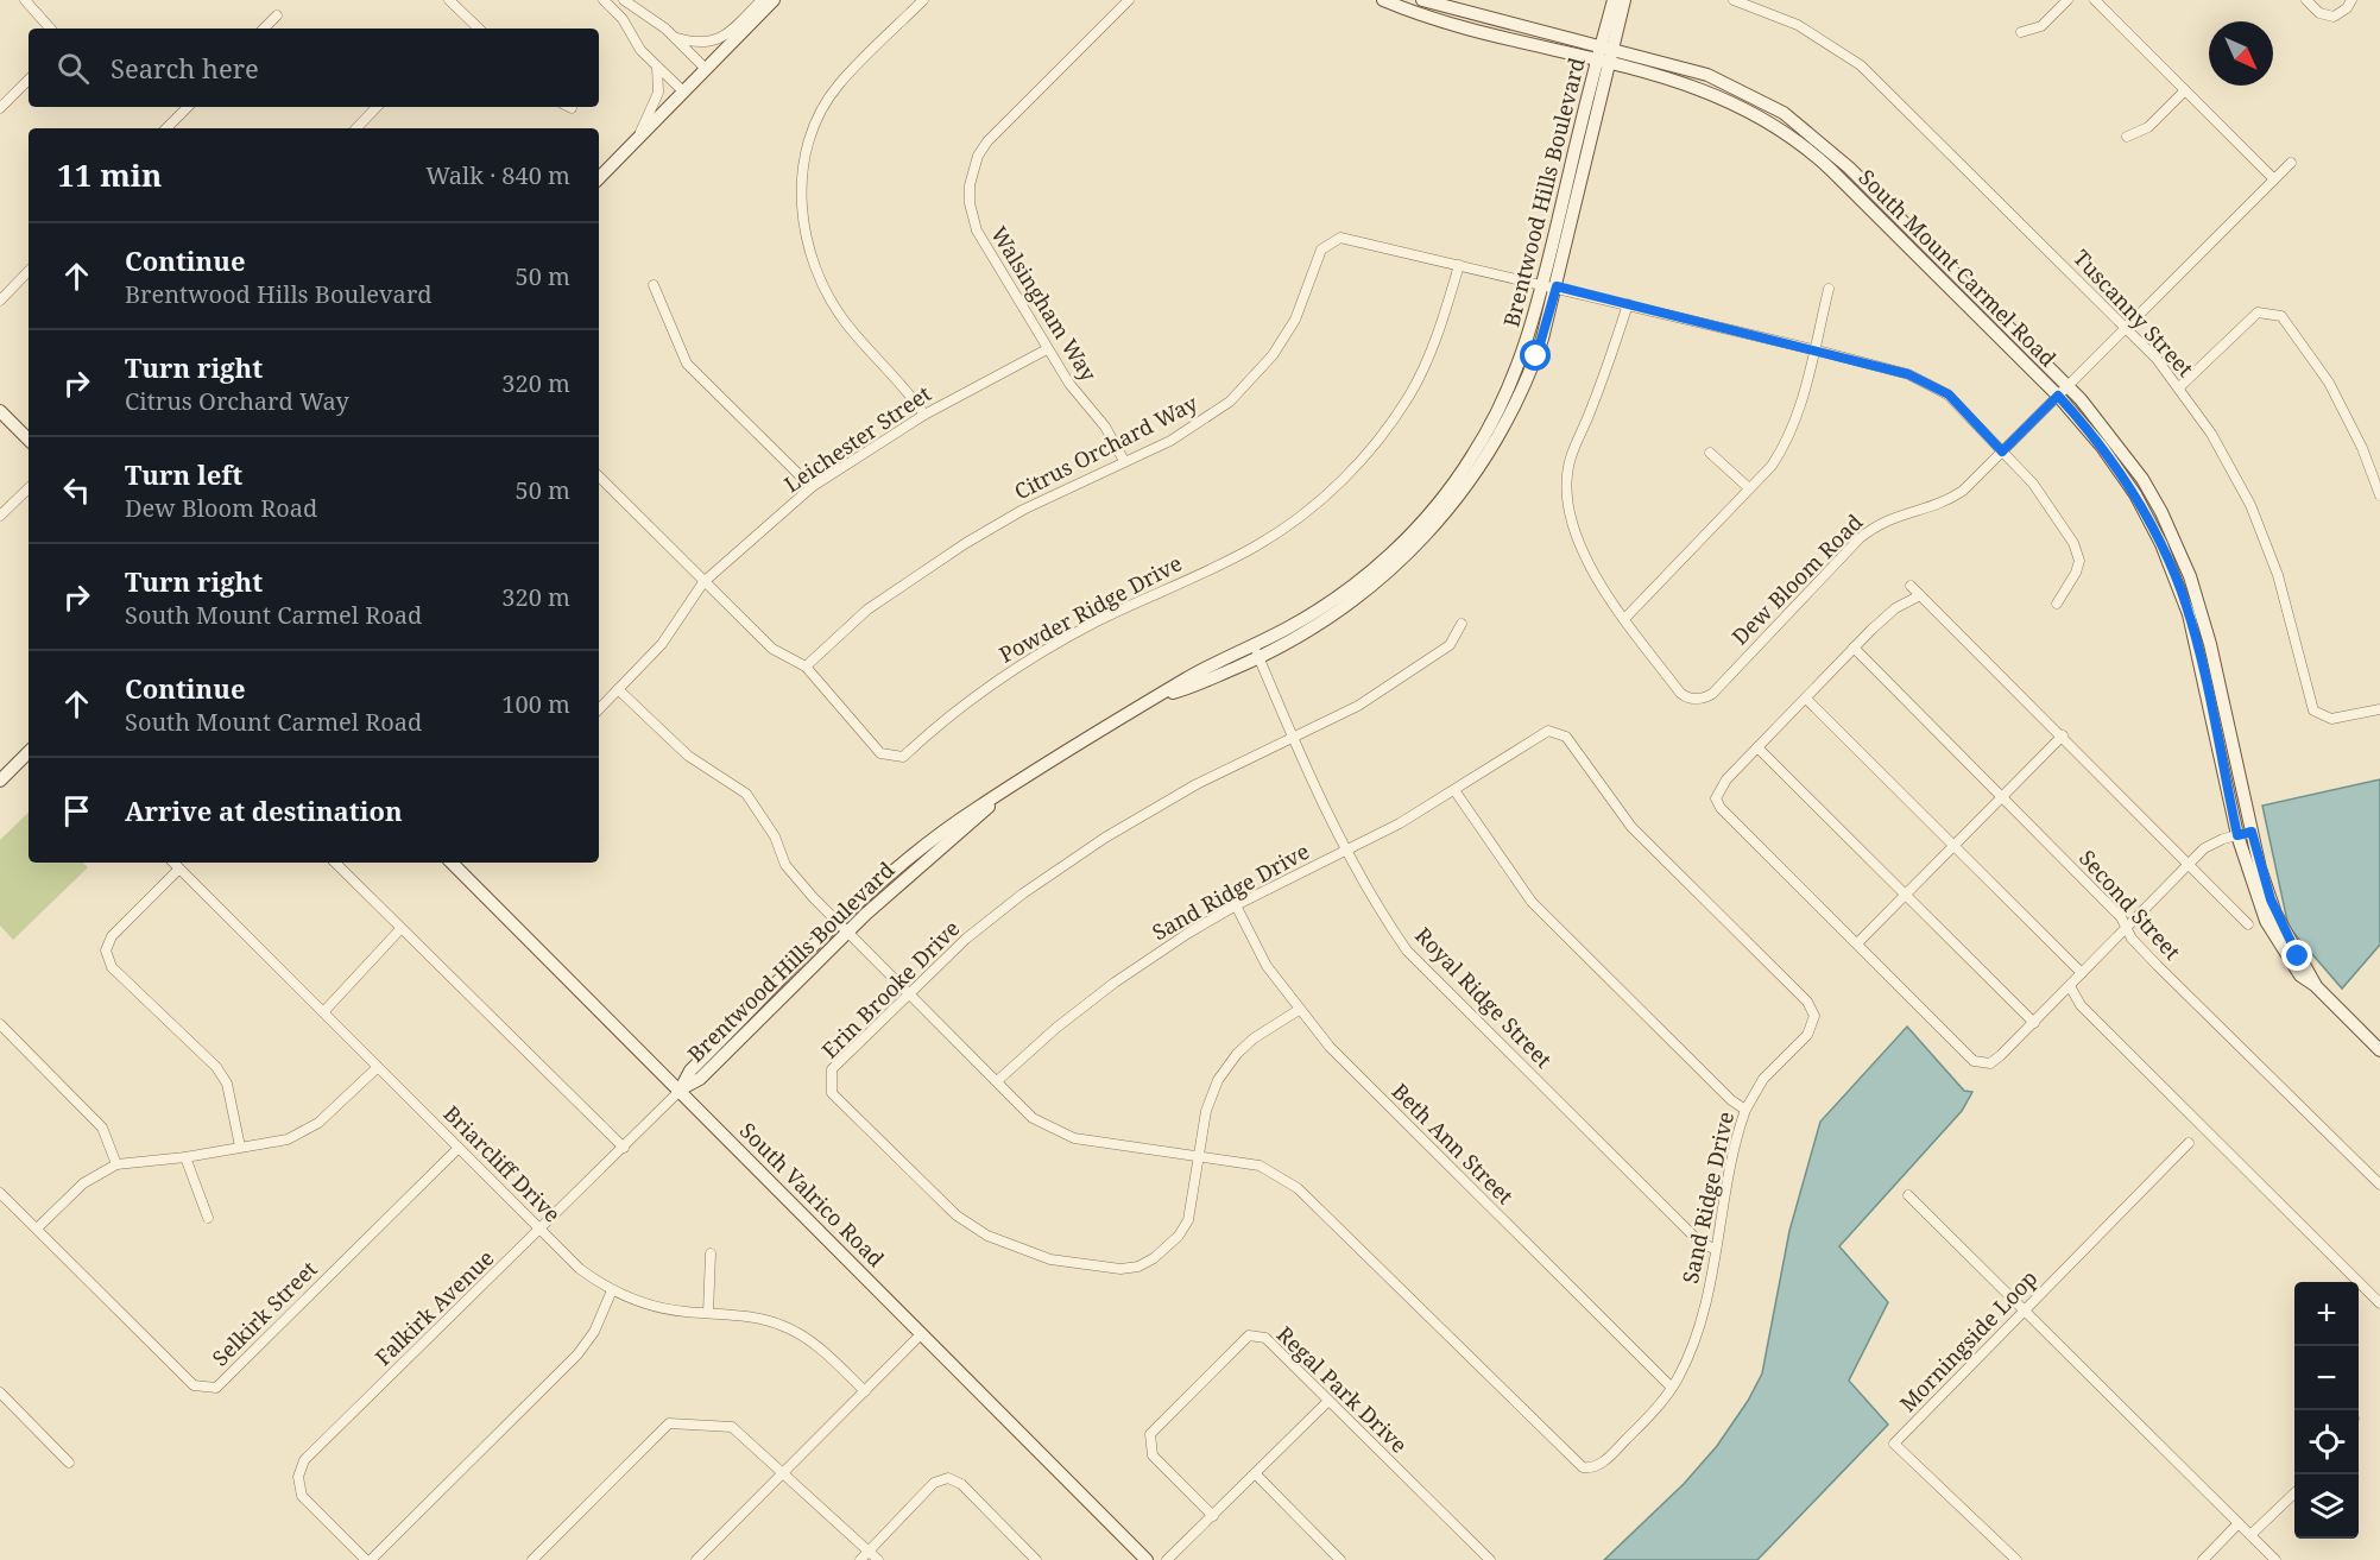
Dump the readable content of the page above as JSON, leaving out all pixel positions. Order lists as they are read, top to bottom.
{
  "streets": {
    "street": [
      "Brentwood Hills Boulevard",
      "South Mount Carmel Road",
      "Walsingham Way",
      "Tuscanny Street",
      "Leichester Street",
      "Citrus Orchard Way",
      "Dew Bloom Road",
      "Powder Ridge Drive",
      "Sand Ridge Drive",
      "Second Street",
      "Erin Brooke Drive",
      "Royal Ridge Street",
      "Beth Ann Street",
      "Briarcliff Drive",
      "South Valrico Road",
      "Falkirk Avenue",
      "Selkirk Street",
      "Morningside Loop",
      "Regal Park Drive"
    ]
  },
  "crossings": [
    ["Brentwood Hills Boulevard", "South Mount Carmel Road"],
    ["Brentwood Hills Boulevard", "Citrus Orchard Way"],
    ["Brentwood Hills Boulevard", "Sand Ridge Drive"],
    ["Brentwood Hills Boulevard", "Royal Ridge Street"],
    ["Brentwood Hills Boulevard", "South Valrico Road"],
    ["Brentwood Hills Boulevard", "Falkirk Avenue"],
    ["South Mount Carmel Road", "Dew Bloom Road"],
    ["Walsingham Way", "Leichester Street"],
    ["Walsingham Way", "Citrus Orchard Way"],
    ["Tuscanny Street", "Dew Bloom Road"],
    ["Leichester Street", "Powder Ridge Drive"],
    ["Leichester Street", "Sand Ridge Drive"],
    ["Citrus Orchard Way", "Dew Bloom Road"],
    ["Citrus Orchard Way", "Powder Ridge Drive"],
    ["Sand Ridge Drive", "Erin Brooke Drive"],
    ["Sand Ridge Drive", "Royal Ridge Street"],
    ["Sand Ridge Drive", "Beth Ann Street"],
    ["Erin Brooke Drive", "Royal Ridge Street"],
    ["Erin Brooke Drive", "Beth Ann Street"],
    ["Briarcliff Drive", "Falkirk Avenue"],
    ["Briarcliff Drive", "Selkirk Street"],
    ["South Valrico Road", "Falkirk Avenue"]
  ],
  "north": "bottom right",
  "page": {
    "search": "Search here",
    "heading": ["11 min", "Walk · 840 m"],
    "list": [
      ["Continue", "Brentwood Hills Boulevard", "50 m"],
      ["Turn right", "Citrus Orchard Way", "320 m"],
      ["Turn left", "Dew Bloom Road", "50 m"],
      ["Turn right", "South Mount Carmel Road", "320 m"],
      ["Continue", "South Mount Carmel Road", "100 m"],
      "Arrive at destination"
    ],
    "map_buttons": ["+", "−"]
  }
}
